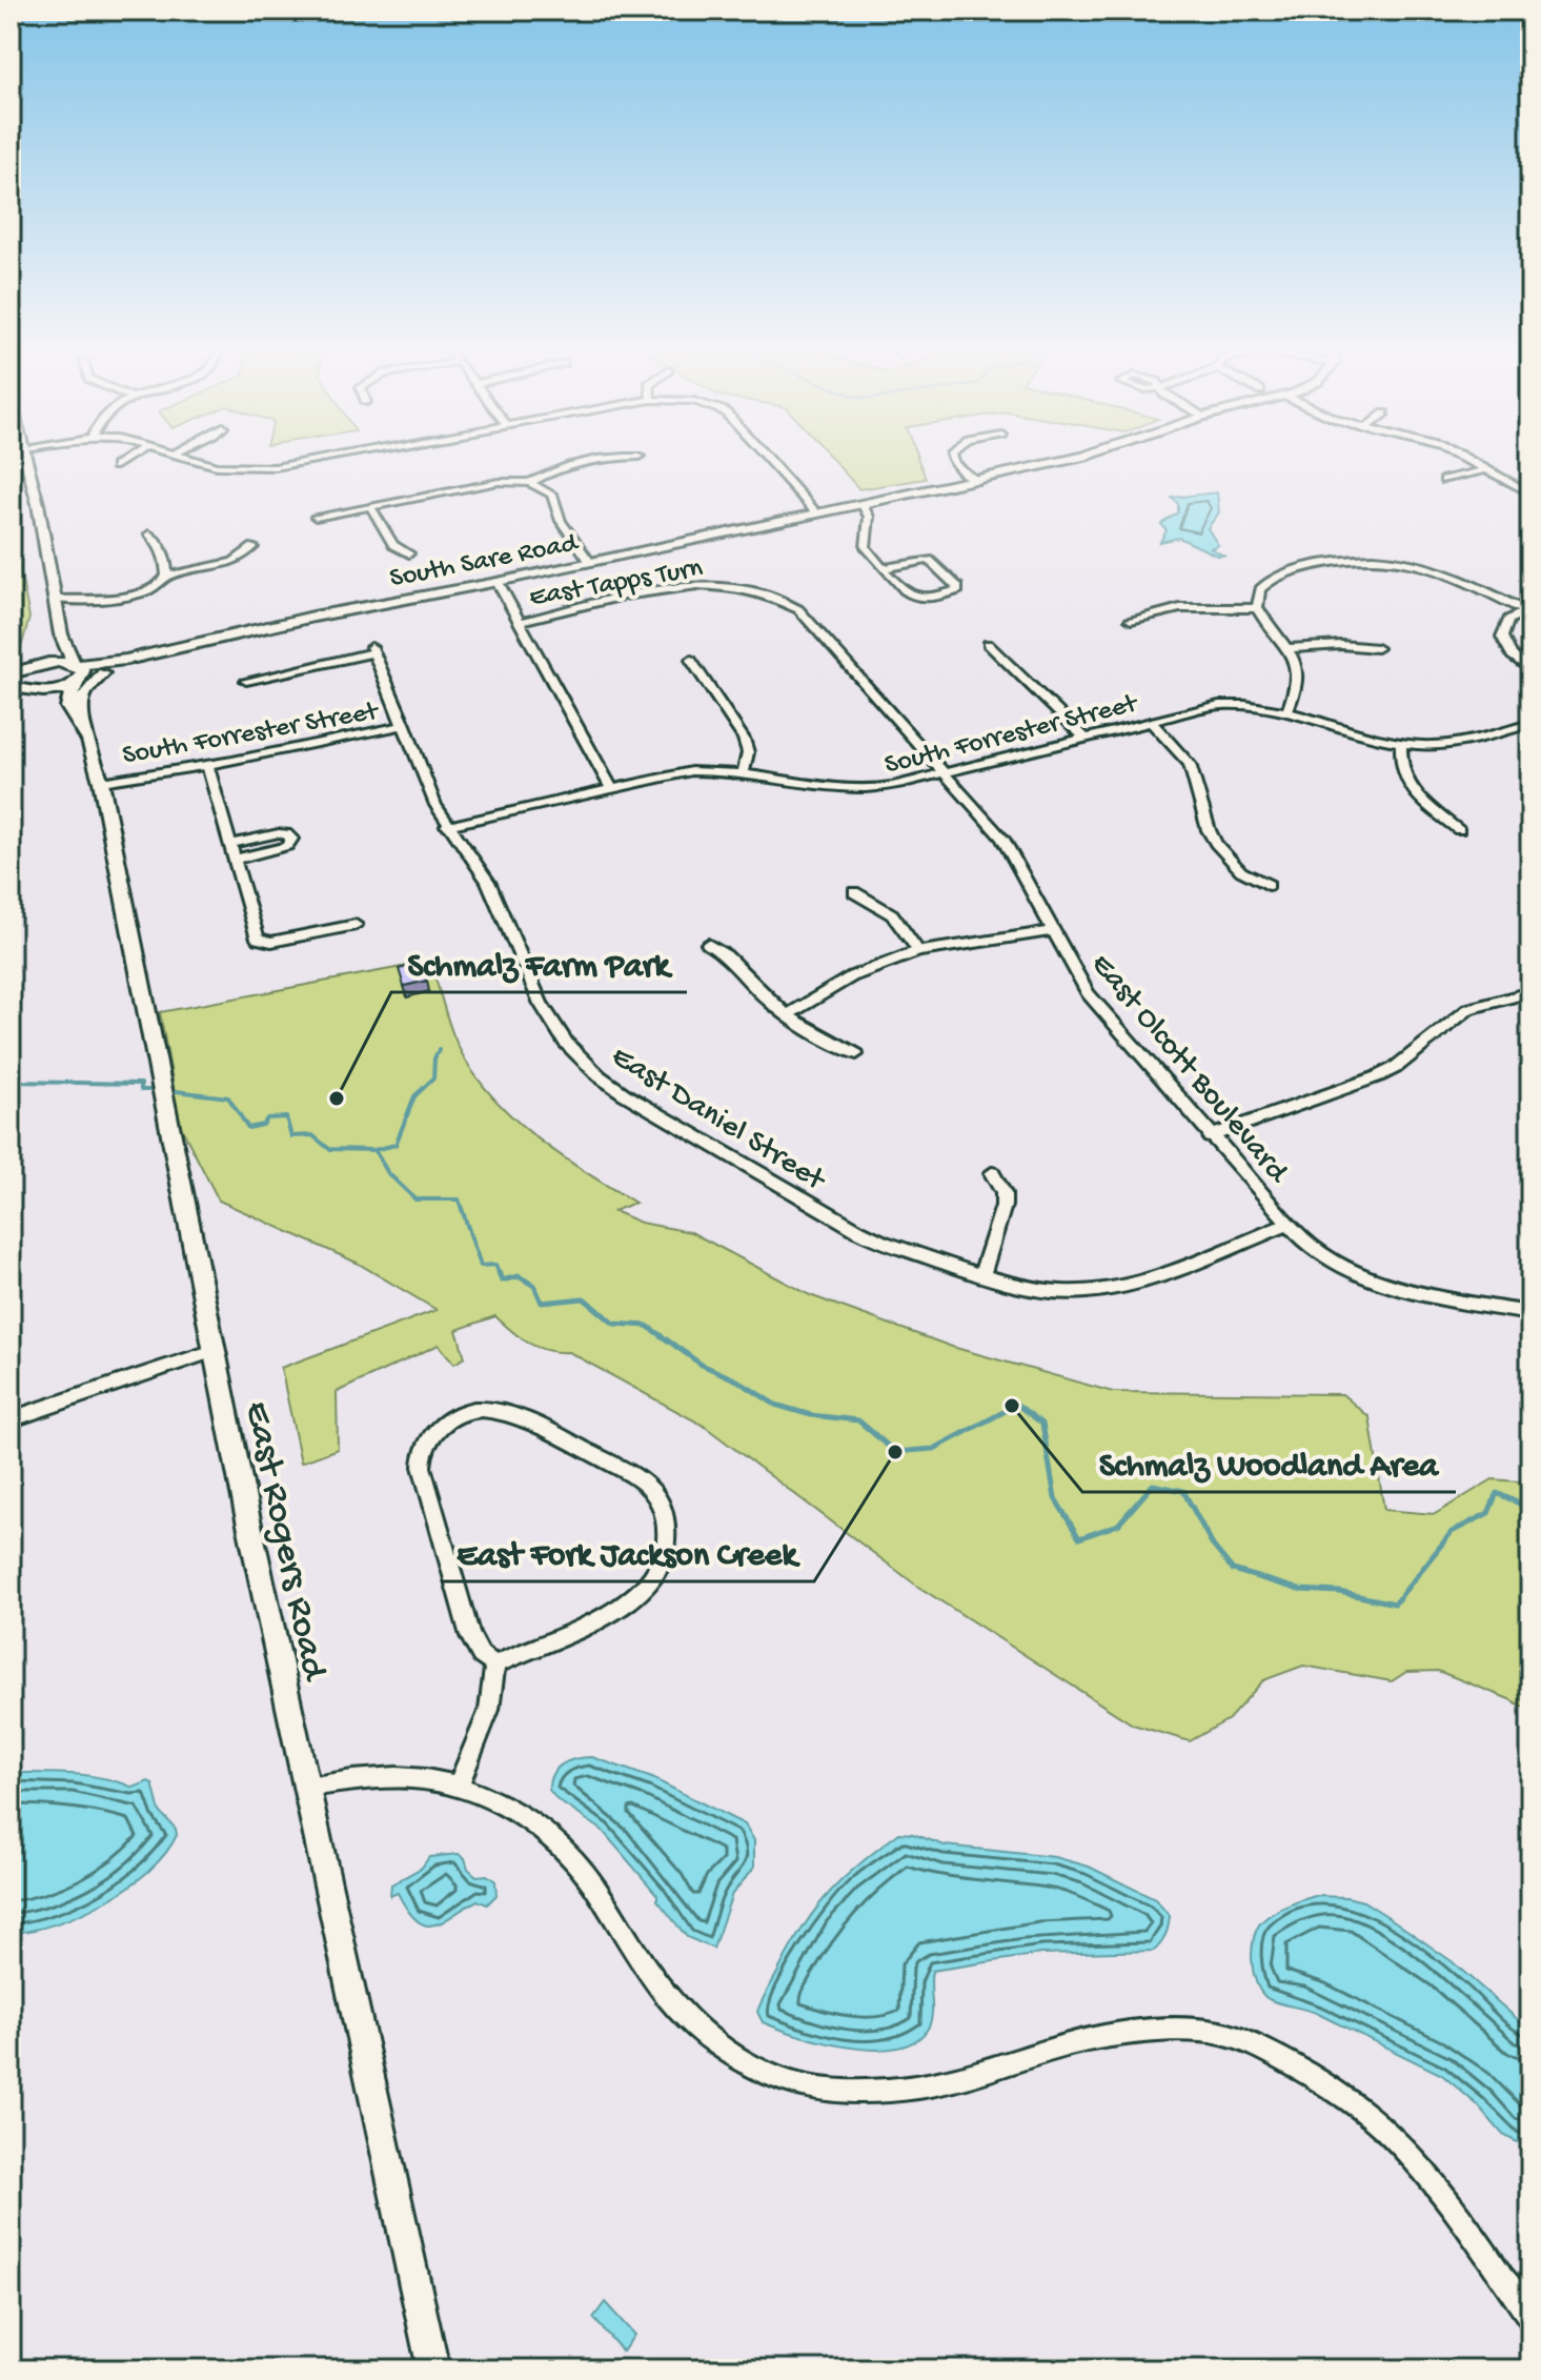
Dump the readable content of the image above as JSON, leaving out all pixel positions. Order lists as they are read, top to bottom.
{
  "streets": {
    "main road": ["South Sare Road", "East Rogers Road"],
    "street": [
      "East Tapps Turn",
      "South Forrester Street",
      "East Olcott Boulevard",
      "East Daniel Street"
    ]
  },
  "crossings": [
    ["South Sare Road", "East Rogers Road"],
    ["East Tapps Turn", "South Forrester Street"],
    ["East Tapps Turn", "East Olcott Boulevard"],
    ["South Forrester Street", "East Olcott Boulevard"],
    ["South Forrester Street", "East Daniel Street"],
    ["South Forrester Street", "East Rogers Road"],
    ["East Olcott Boulevard", "East Daniel Street"]
  ],
  "places": ["Schmalz Farm Park", "Schmalz Woodland Area", "East Fork Jackson Creek"]
}
